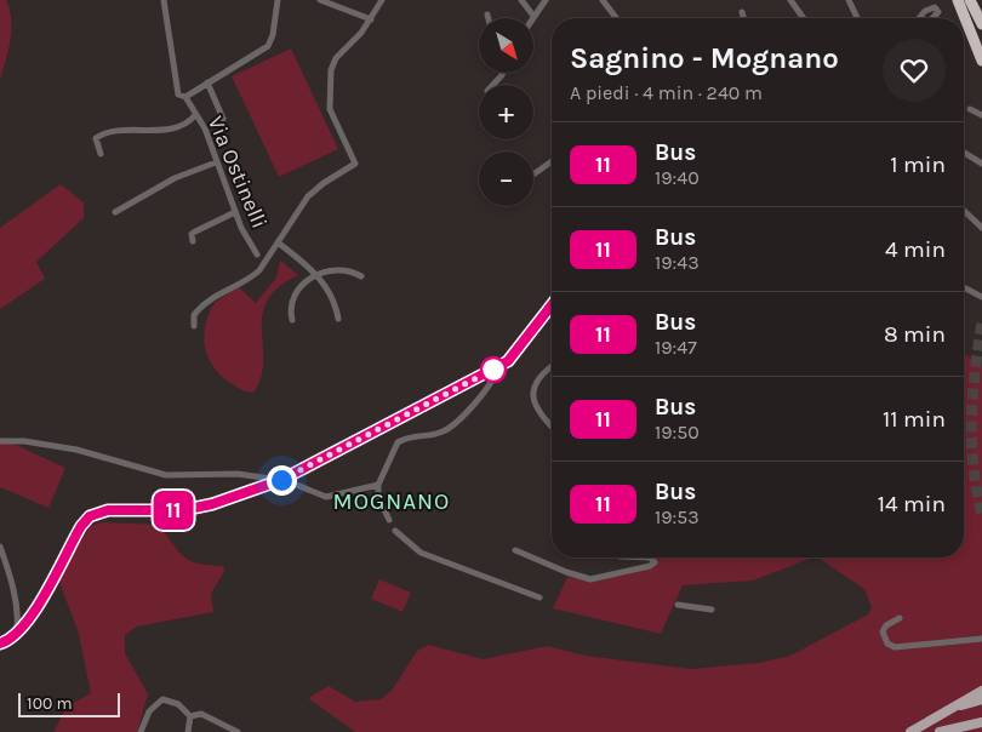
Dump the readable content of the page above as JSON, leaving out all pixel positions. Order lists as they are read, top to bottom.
{
  "streets": {
    "street": ["Via Ostinelli"]
  },
  "districts": ["MOGNANO"],
  "lines": ["bus line 11"],
  "scale_bar": "100 m",
  "north": "bottom right",
  "page": {
    "on_map": "11",
    "map_buttons": ["+", "−"],
    "heading": ["Sagnino - Mognano", "A piedi · 4 min · 240 m"],
    "list": [
      {
        "mark": "11",
        "name": "Bus",
        "note": "19:40",
        "value": "1 min"
      },
      {
        "mark": "11",
        "name": "Bus",
        "note": "19:43",
        "value": "4 min"
      },
      {
        "mark": "11",
        "name": "Bus",
        "note": "19:47",
        "value": "8 min"
      },
      {
        "mark": "11",
        "name": "Bus",
        "note": "19:50",
        "value": "11 min"
      },
      {
        "mark": "11",
        "name": "Bus",
        "note": "19:53",
        "value": "14 min"
      }
    ],
    "scale": "100 m"
  }
}
